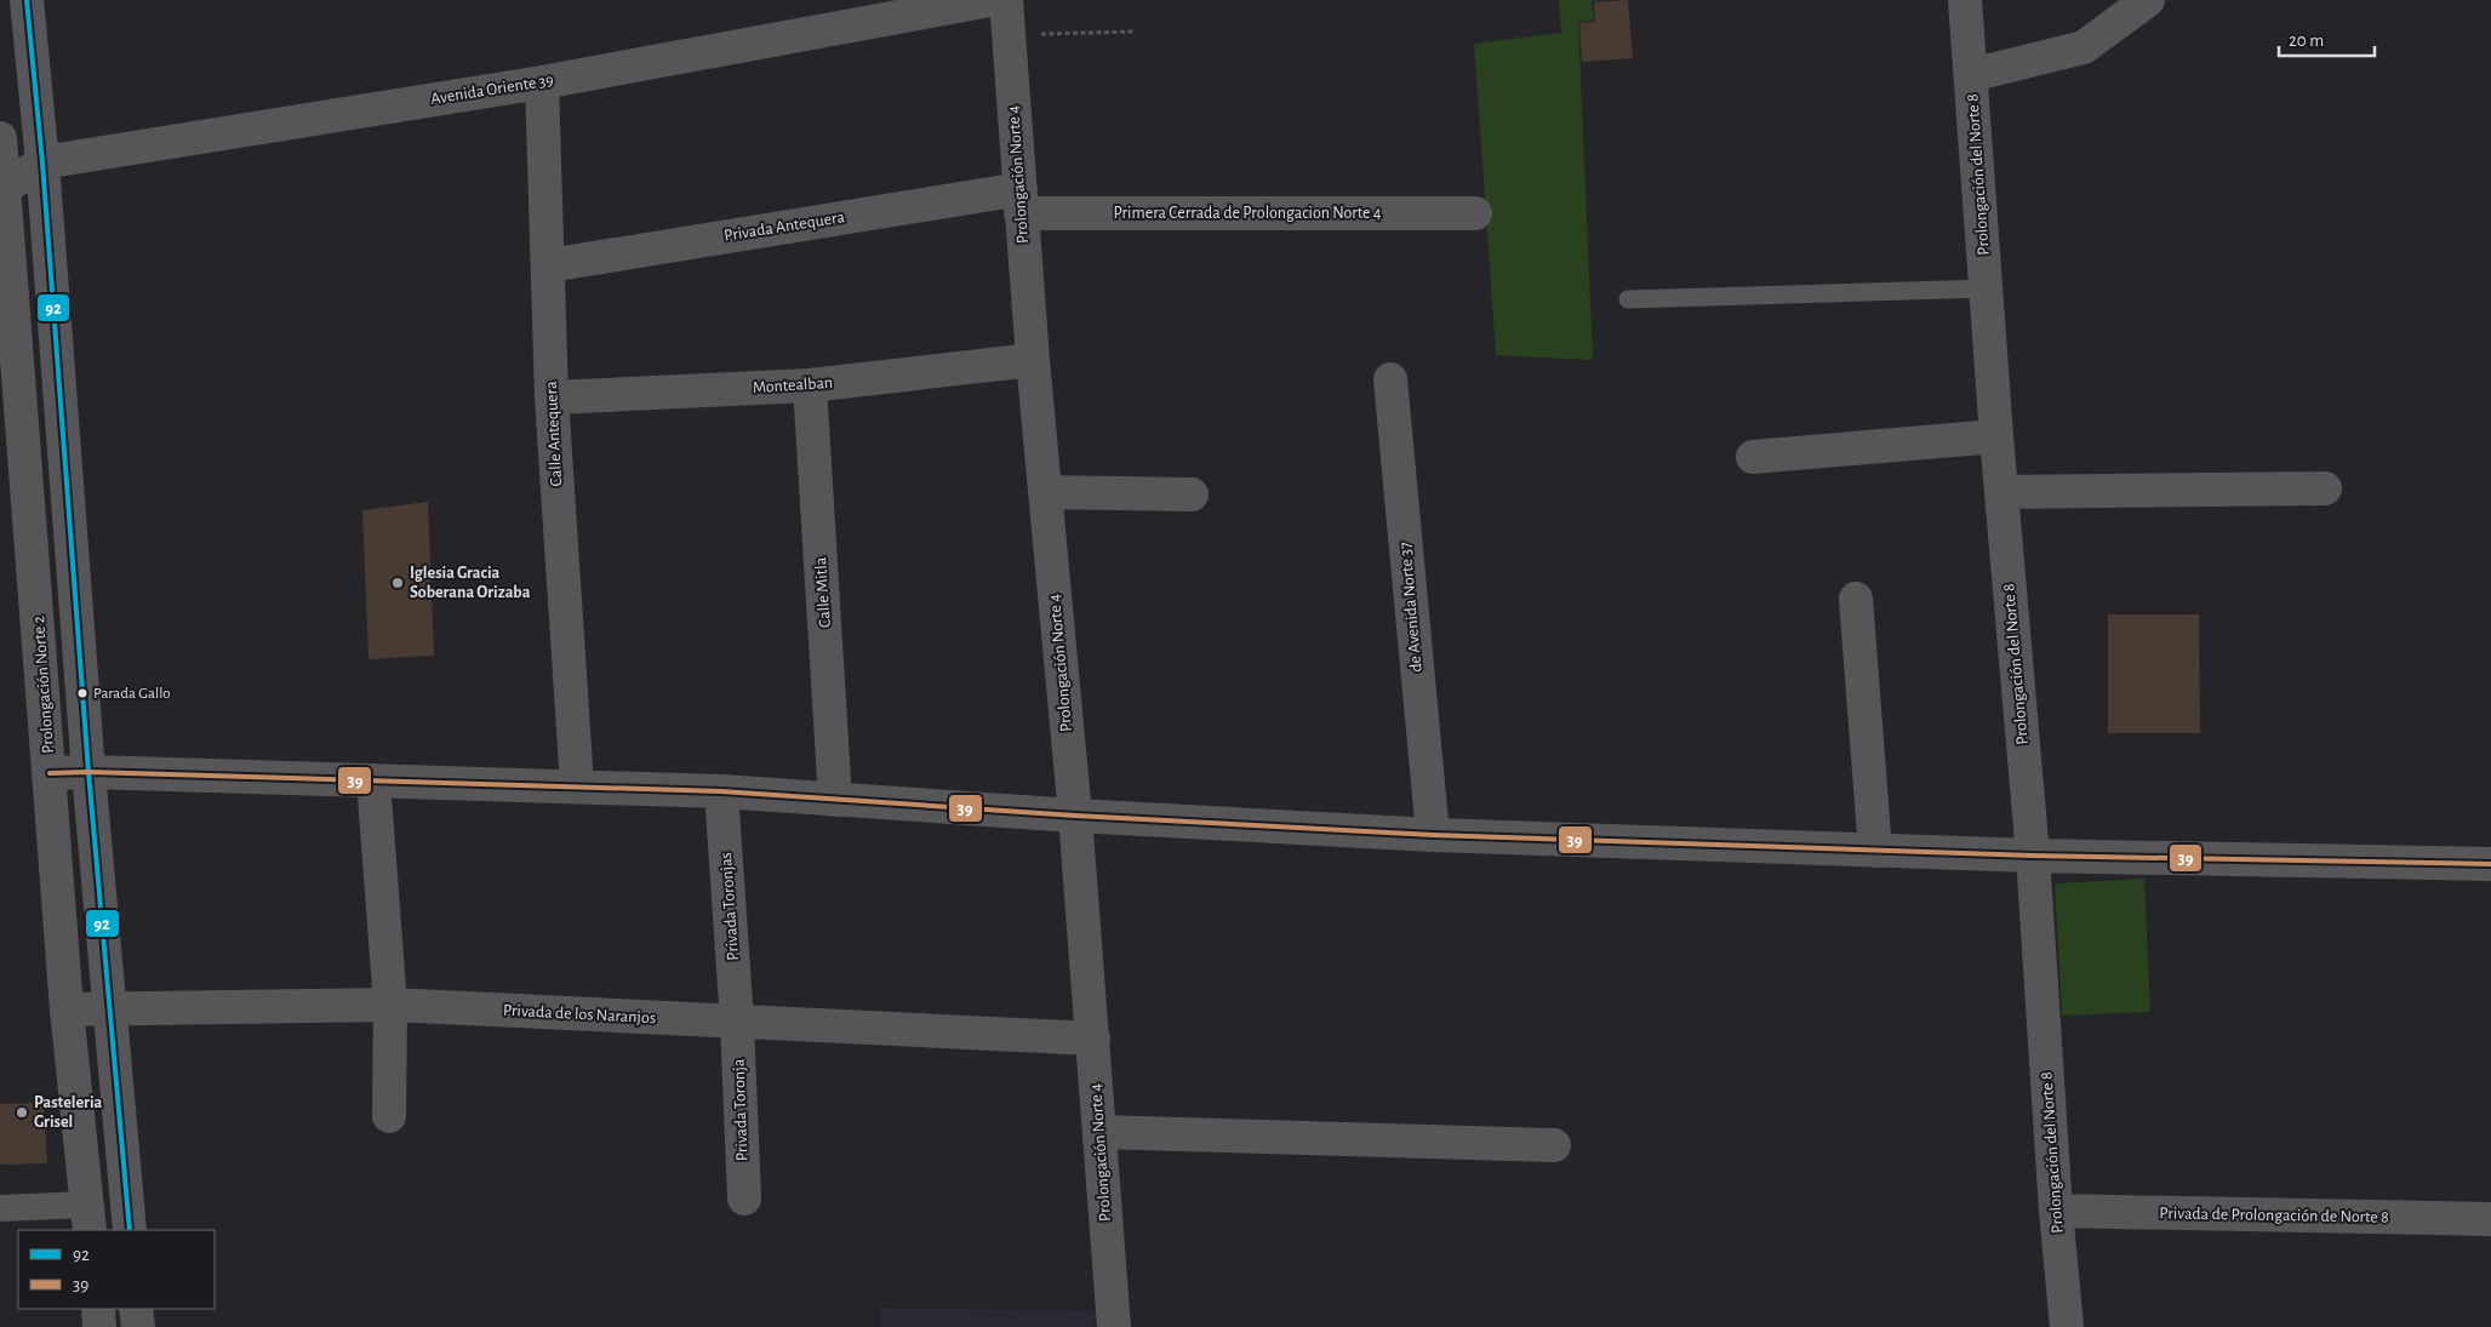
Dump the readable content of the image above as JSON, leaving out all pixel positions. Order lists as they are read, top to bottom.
{
  "streets": {
    "street": [
      "Avenida Oriente 39",
      "Prolongación Norte 4",
      "Prolongación del Norte 8",
      "Primera Cerrada de Prolongacion Norte 4",
      "Privada Antequera",
      "Montealban",
      "Calle Antequera",
      "Calle Mitla",
      "de Avenida Norte 37",
      "Prolongación Norte 2",
      "Privada Toronjas",
      "Privada de los Naranjos",
      "Privada Toronja",
      "Privada de Prolongación de Norte 8"
    ]
  },
  "crossings": [
    ["Avenida Oriente 39", "Calle Antequera"],
    ["Avenida Oriente 39", "Prolongación Norte 2"],
    ["Prolongación Norte 4", "Primera Cerrada de Prolongacion Norte 4"],
    ["Prolongación Norte 4", "Privada Antequera"],
    ["Prolongación Norte 4", "Montealban"],
    ["Prolongación Norte 4", "Privada de los Naranjos"],
    ["Prolongación del Norte 8", "Privada de Prolongación de Norte 8"],
    ["Primera Cerrada de Prolongacion Norte 4", "Privada Antequera"],
    ["Privada Antequera", "Calle Antequera"],
    ["Montealban", "Calle Antequera"],
    ["Montealban", "Calle Mitla"],
    ["Prolongación Norte 2", "Privada de los Naranjos"],
    ["Privada Toronjas", "Privada de los Naranjos"],
    ["Privada Toronjas", "Privada Toronja"],
    ["Privada de los Naranjos", "Privada Toronja"]
  ],
  "places": ["Iglesia Gracia Soberana Orizaba", "Parada Gallo", "Pasteleria Grisel"],
  "lines": ["transit line 92", "transit line 39"],
  "legend": ["92", "39"],
  "scale_bar": "20 m"
}
